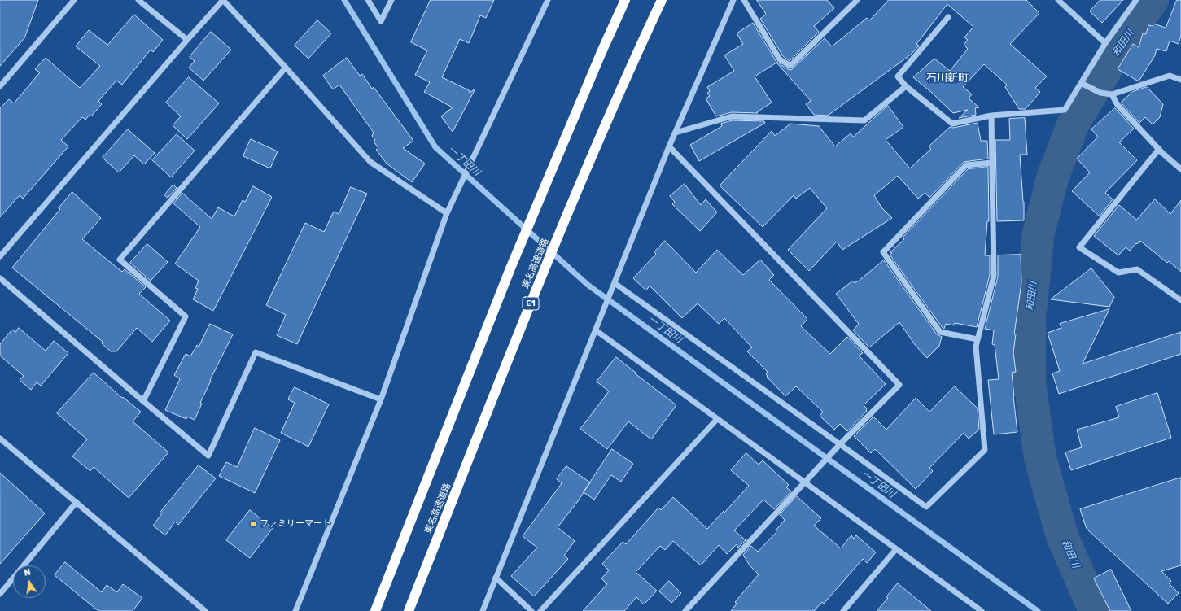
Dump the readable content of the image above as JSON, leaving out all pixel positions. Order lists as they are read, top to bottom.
{
  "streets": {
    "highway": ["東名高速道路", "E1"]
  },
  "districts": ["石川新町"],
  "water": ["和田川", "一丁田川"],
  "places": ["ファミリーマート"],
  "north": "top"
}
